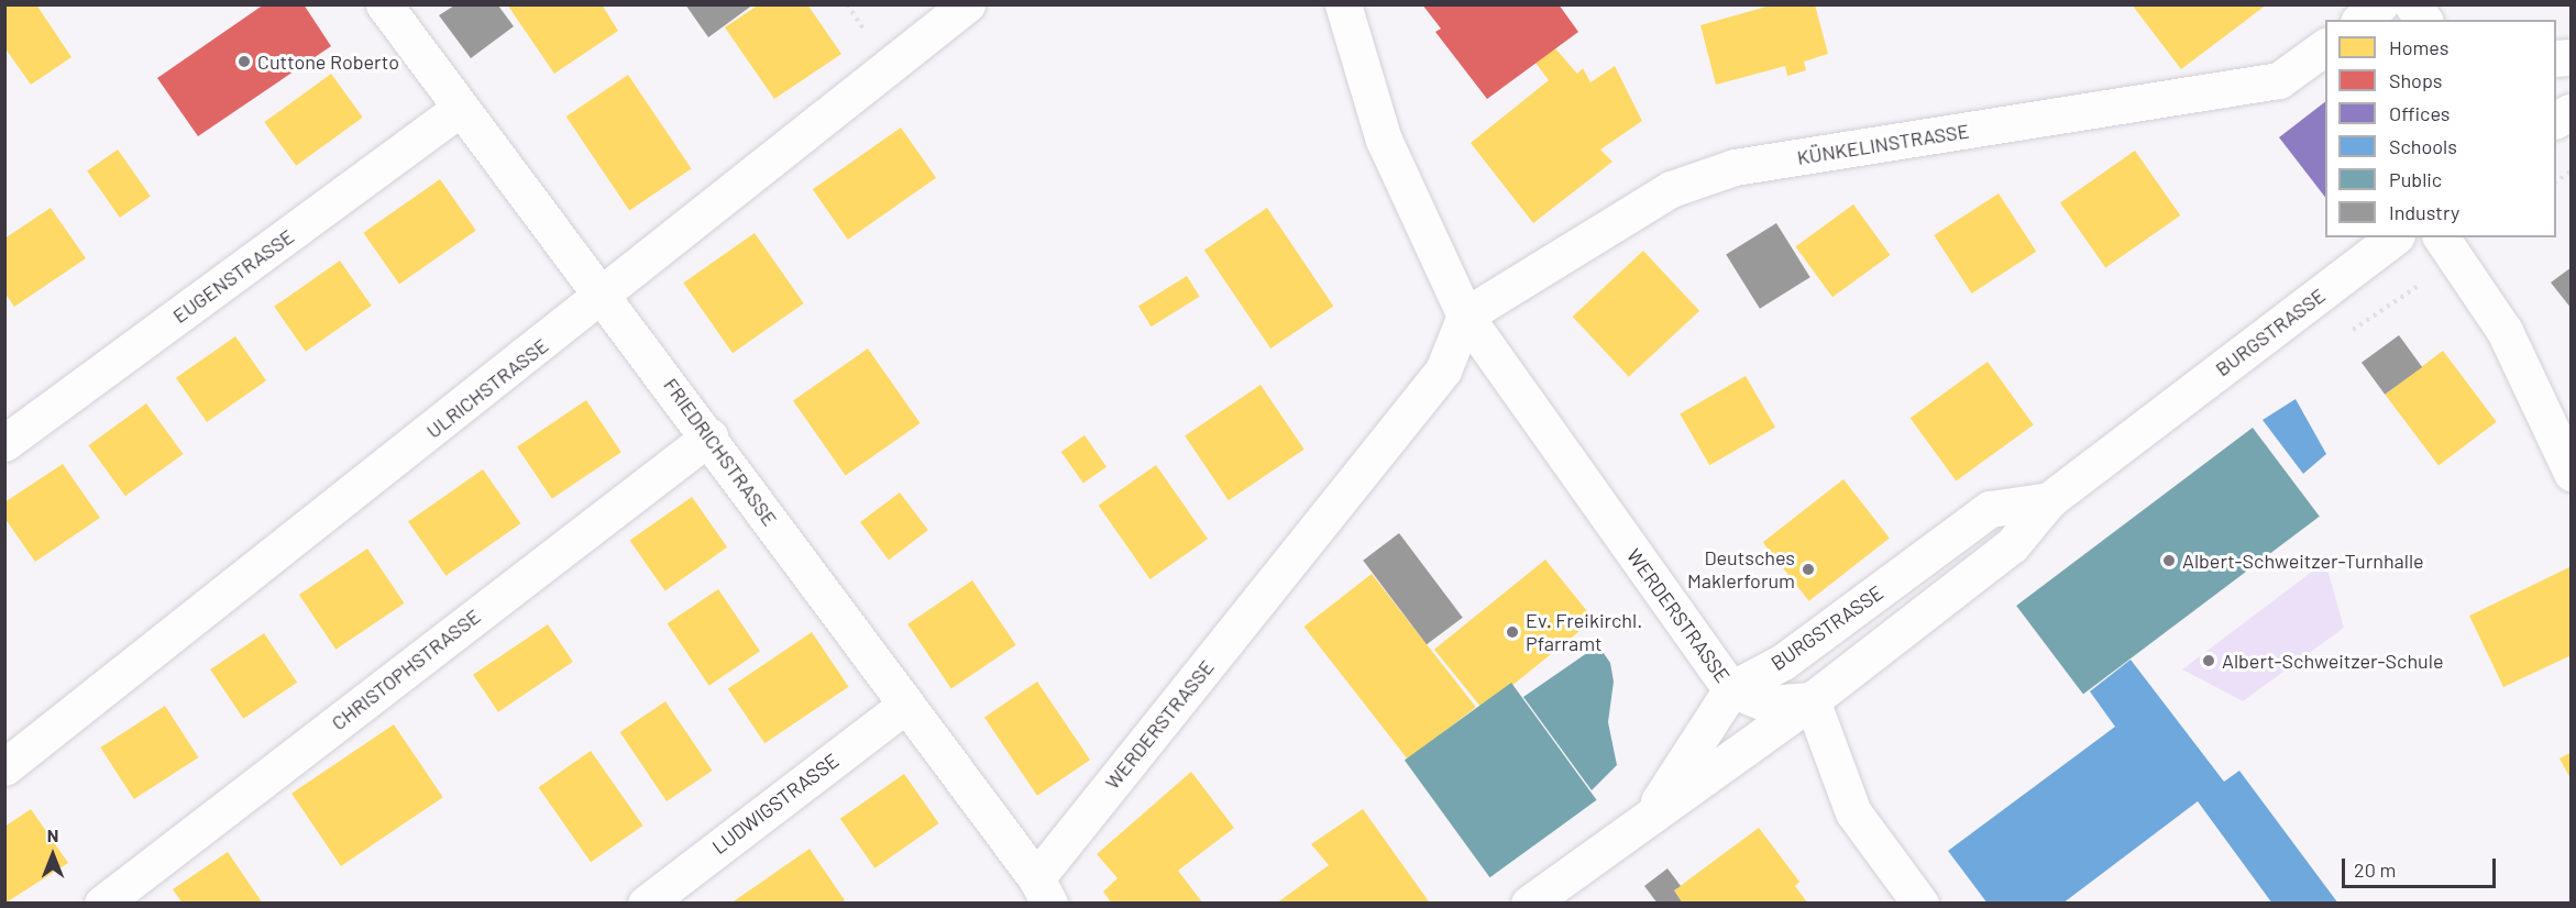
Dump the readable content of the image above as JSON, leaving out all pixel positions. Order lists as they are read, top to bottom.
{
  "streets": {
    "street": [
      "KÜNKELINSTRASSE",
      "EUGENSTRASSE",
      "BURGSTRASSE",
      "ULRICHSTRASSE",
      "FRIEDRICHSTRASSE",
      "WERDERSTRASSE",
      "CHRISTOPHSTRASSE",
      "LUDWIGSTRASSE"
    ]
  },
  "crossings": [
    ["KÜNKELINSTRASSE", "WERDERSTRASSE"],
    ["EUGENSTRASSE", "FRIEDRICHSTRASSE"],
    ["BURGSTRASSE", "WERDERSTRASSE"],
    ["ULRICHSTRASSE", "FRIEDRICHSTRASSE"],
    ["FRIEDRICHSTRASSE", "WERDERSTRASSE"],
    ["FRIEDRICHSTRASSE", "CHRISTOPHSTRASSE"],
    ["FRIEDRICHSTRASSE", "LUDWIGSTRASSE"]
  ],
  "places": [
    "Cuttone Roberto",
    "Albert-Schweitzer-Turnhalle",
    "Deutsches Maklerforum",
    "Ev. Freikirchl. Pfarramt",
    "Albert-Schweitzer-Schule"
  ],
  "legend": [
    "Homes",
    "Shops",
    "Offices",
    "Schools",
    "Public",
    "Industry"
  ],
  "scale_bar": "20 m",
  "north": "top"
}
